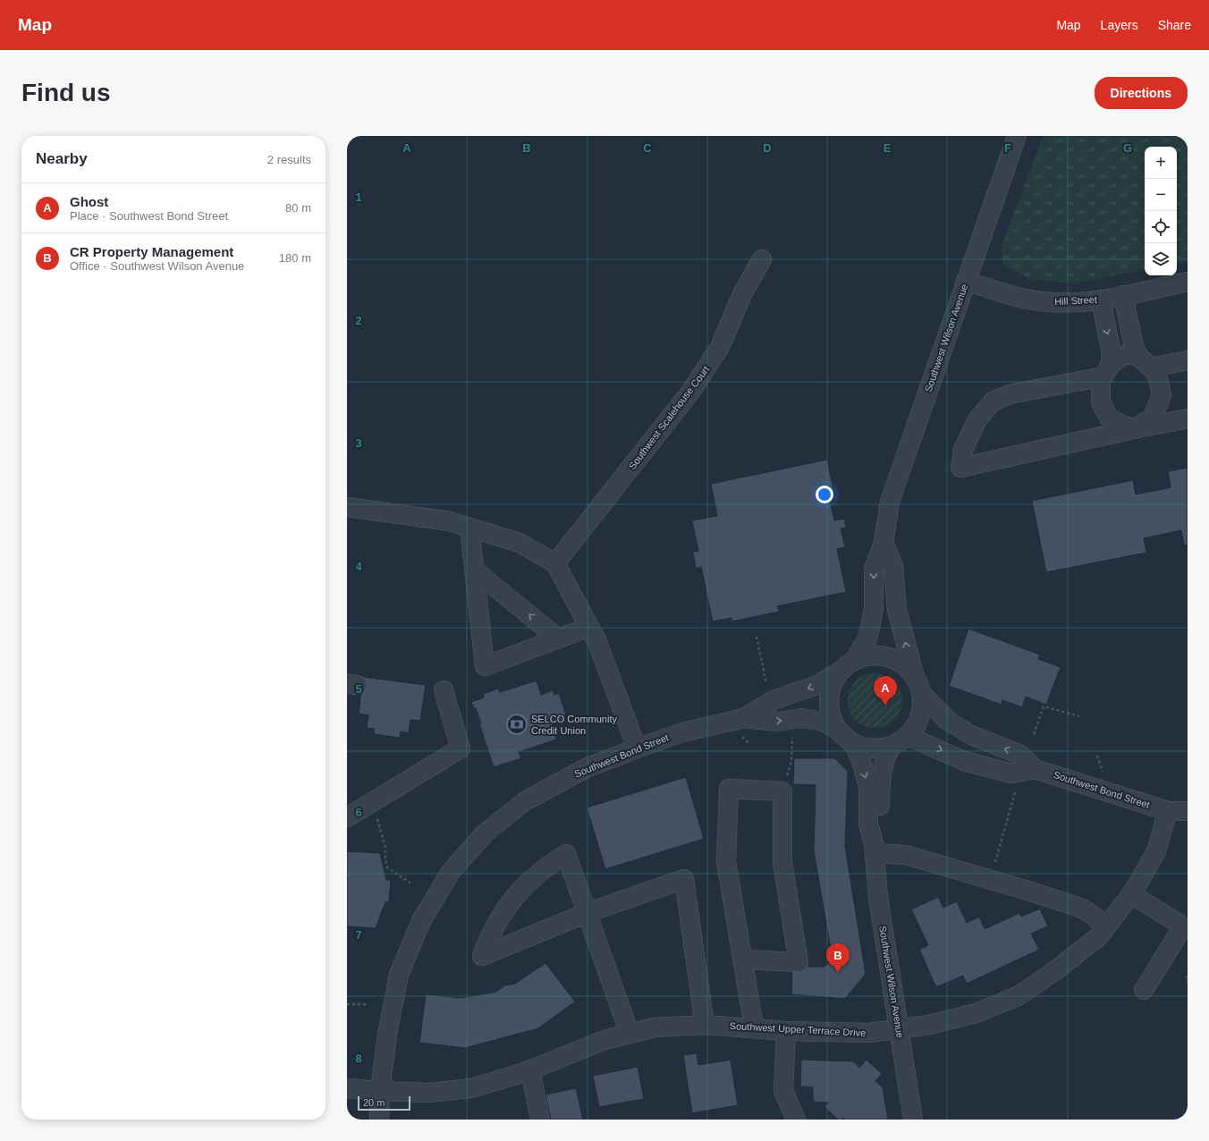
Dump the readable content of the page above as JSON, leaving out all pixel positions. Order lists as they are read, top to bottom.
{
  "streets": {
    "street": [
      "Hill Street",
      "Southwest Wilson Avenue",
      "Southwest Scalehouse Court",
      "Southwest Bond Street",
      "Southwest Upper Terrace Drive"
    ]
  },
  "crossings": [
    ["Hill Street", "Southwest Wilson Avenue"],
    ["Southwest Wilson Avenue", "Southwest Bond Street"],
    ["Southwest Wilson Avenue", "Southwest Upper Terrace Drive"],
    ["Southwest Bond Street", "Southwest Upper Terrace Drive"]
  ],
  "places": {
    "bank": ["SELCO Community Credit Union"]
  },
  "scale_bar": "20 m",
  "page": {
    "header": "Map",
    "nav": ["Map", "Layers", "Share"],
    "buttons": "Directions",
    "title": "Find us",
    "heading": ["Nearby", "2 results"],
    "map_buttons": ["+", "−"],
    "list": [
      {
        "mark": "A",
        "name": "Ghost",
        "note": "Place · Southwest Bond Street",
        "value": "80 m"
      },
      {
        "mark": "B",
        "name": "CR Property Management",
        "note": "Office · Southwest Wilson Avenue",
        "value": "180 m"
      }
    ],
    "pins": ["A", "B"],
    "scale": "20 m"
  },
  "grid": {
    "columns": [
      "A",
      "B",
      "C",
      "D",
      "E",
      "F",
      "G"
    ],
    "rows": [
      "1",
      "2",
      "3",
      "4",
      "5",
      "6",
      "7",
      "8"
    ]
  }
}
